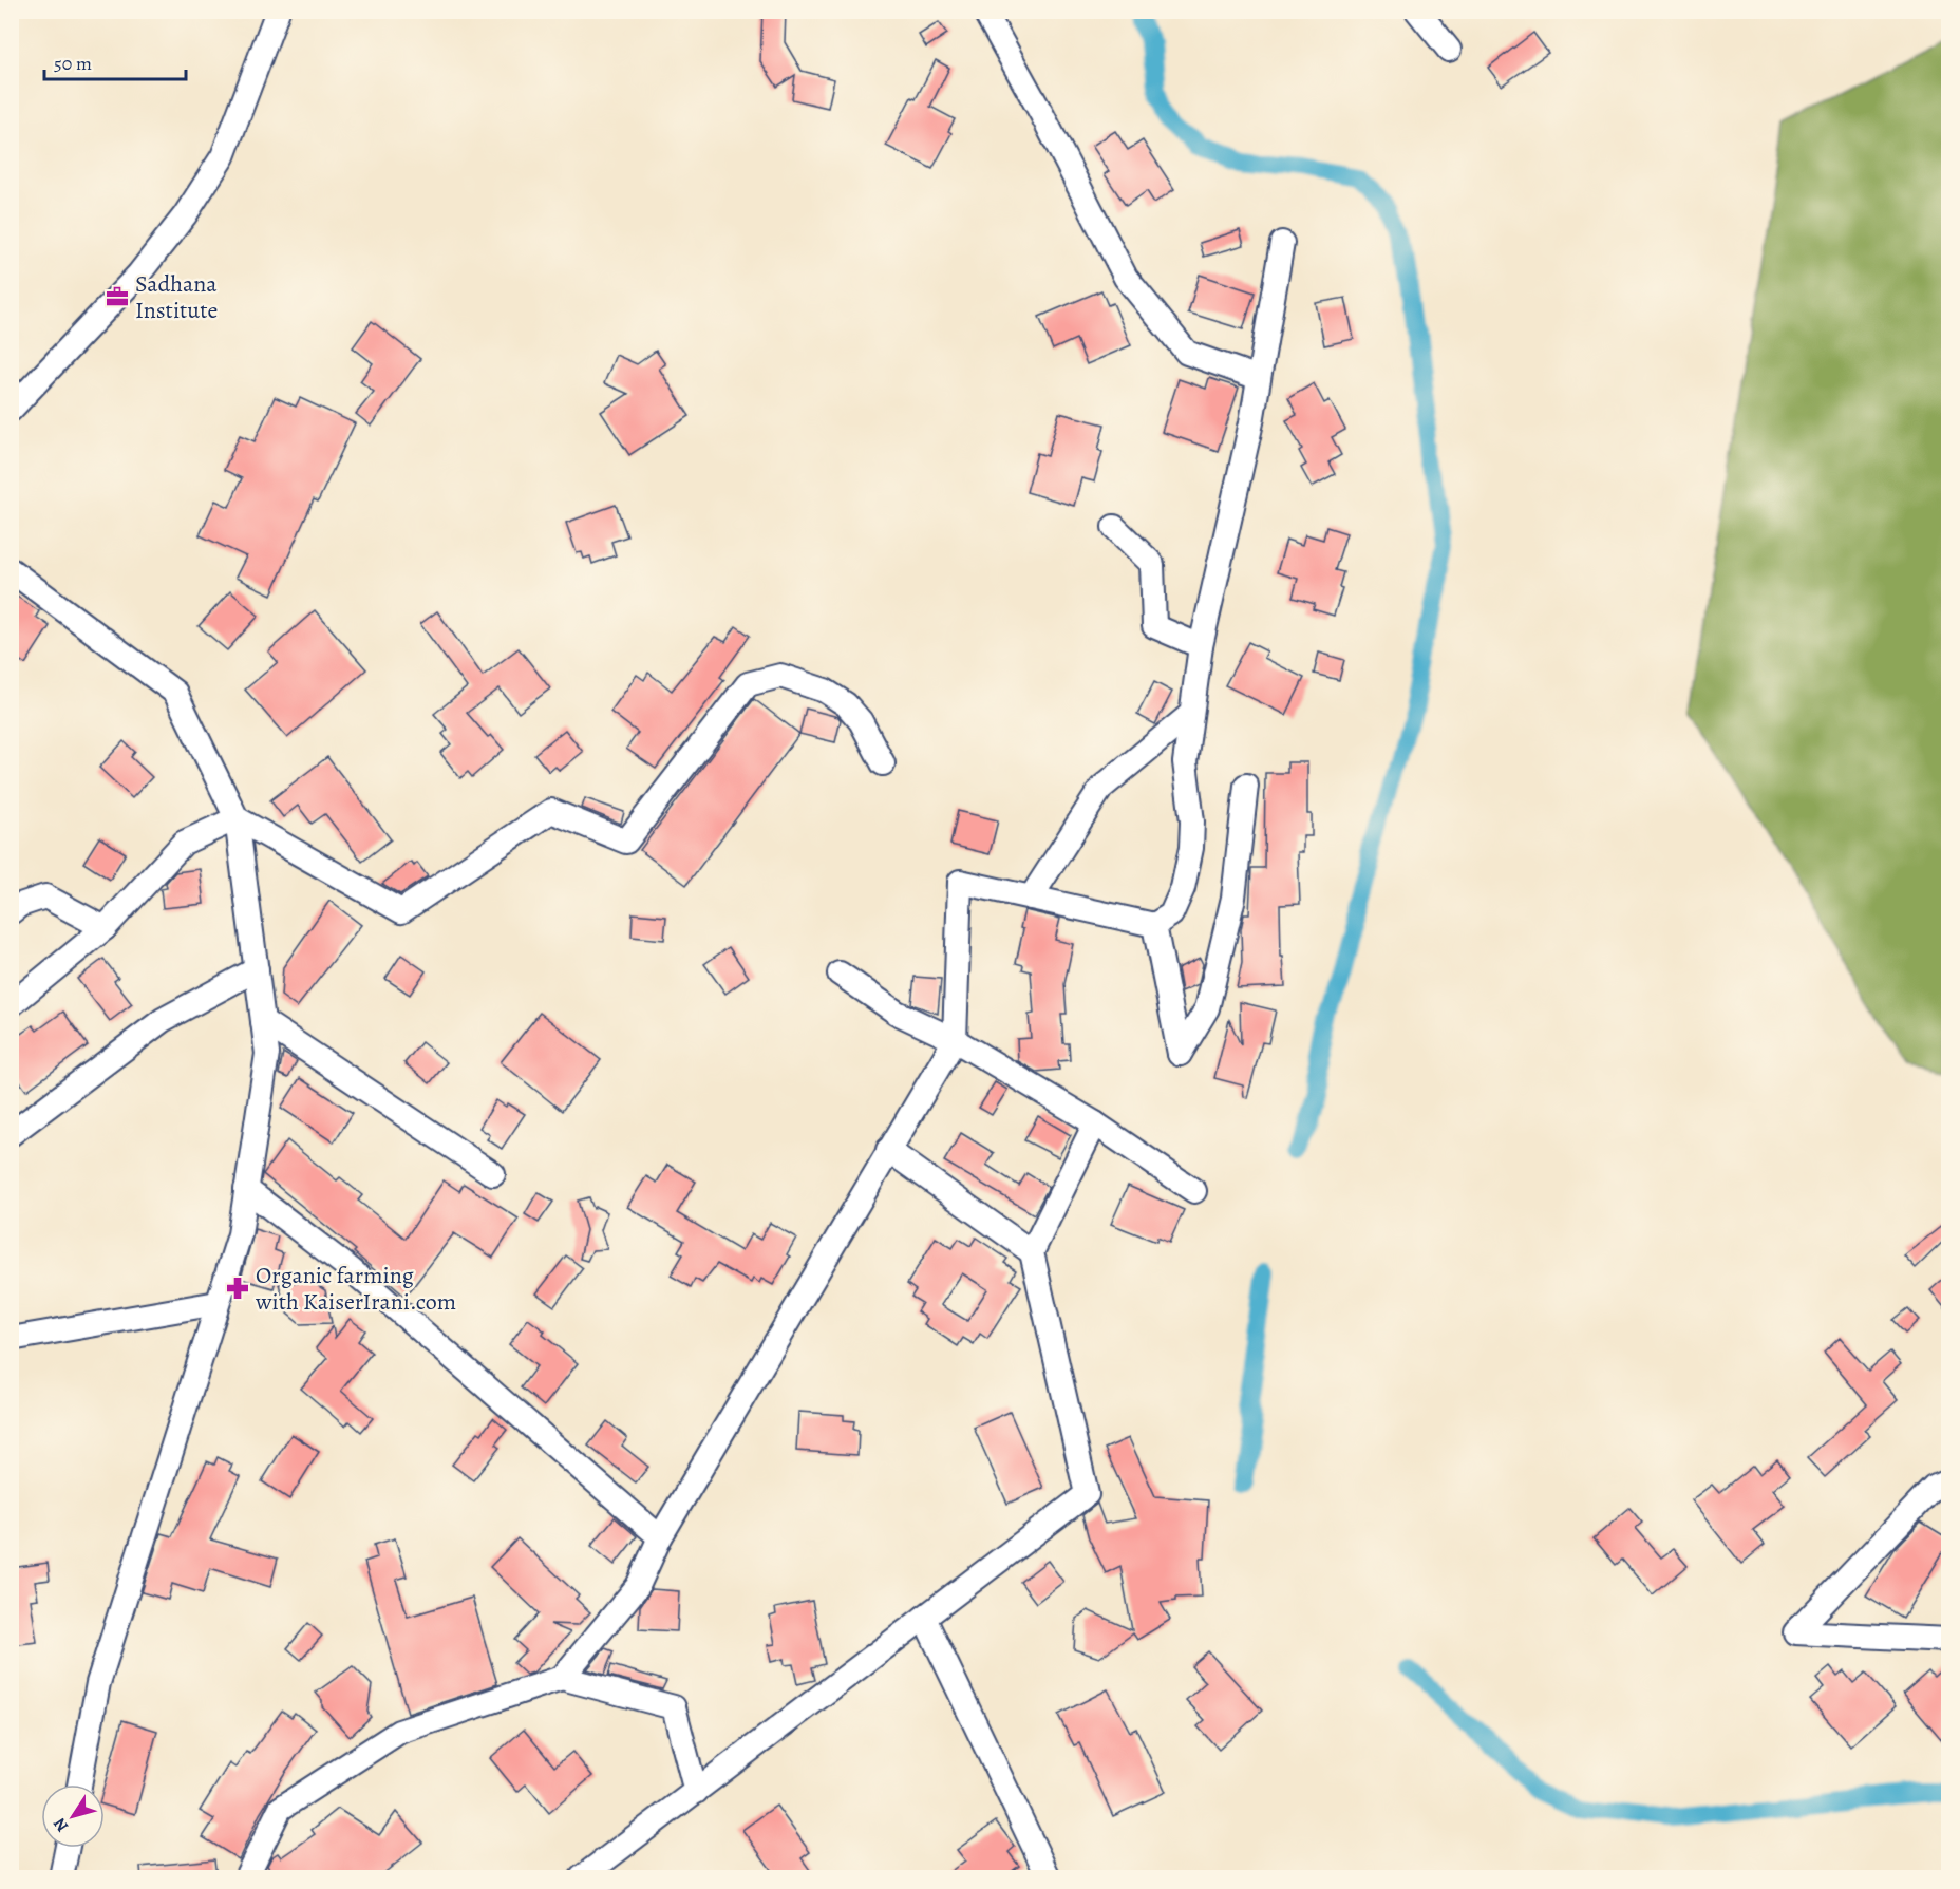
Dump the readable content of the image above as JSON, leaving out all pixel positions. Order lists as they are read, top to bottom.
{
  "places": {
    "office": ["Sadhana Institute"],
    "pharmacy": ["Organic farming with KaiserIrani.com"]
  },
  "scale_bar": "50 m",
  "north": "bottom left"
}
